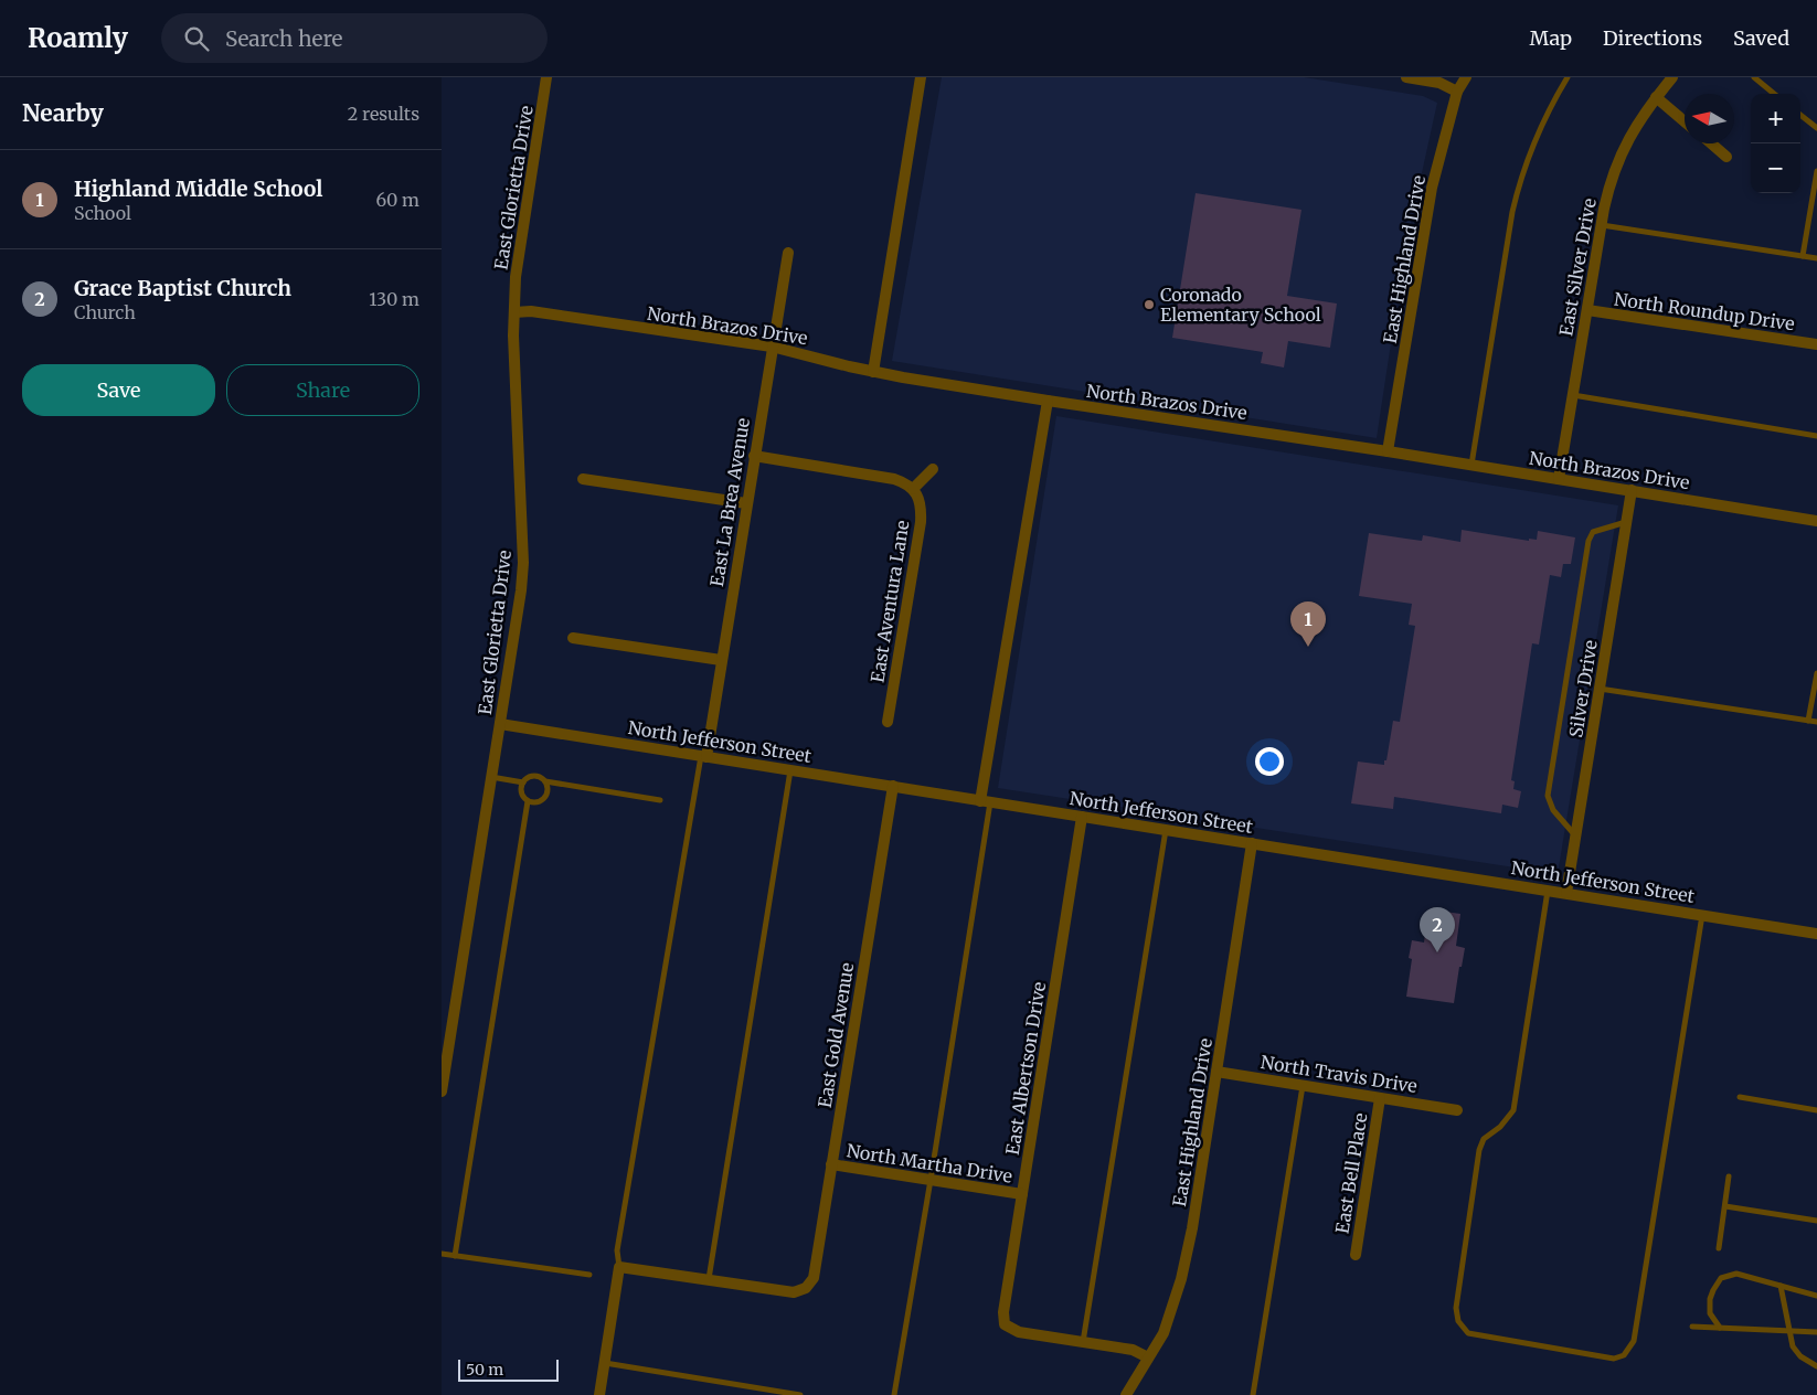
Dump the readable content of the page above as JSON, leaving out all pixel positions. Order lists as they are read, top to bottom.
{
  "streets": {
    "street": [
      "East Glorietta Drive",
      "East Highland Drive",
      "East Silver Drive",
      "North Roundup Drive",
      "North Brazos Drive",
      "East La Brea Avenue",
      "East Aventura Lane",
      "Silver Drive",
      "North Jefferson Street",
      "East Gold Avenue",
      "East Albertson Drive",
      "North Travis Drive",
      "North Martha Drive",
      "East Bell Place"
    ]
  },
  "crossings": [
    ["East Glorietta Drive", "North Brazos Drive"],
    ["East Glorietta Drive", "North Jefferson Street"],
    ["East Highland Drive", "North Brazos Drive"],
    ["East Highland Drive", "North Jefferson Street"],
    ["East Highland Drive", "North Travis Drive"],
    ["East Silver Drive", "North Roundup Drive"],
    ["East Silver Drive", "North Brazos Drive"],
    ["North Brazos Drive", "East La Brea Avenue"],
    ["North Brazos Drive", "Silver Drive"],
    ["East La Brea Avenue", "North Jefferson Street"],
    ["Silver Drive", "North Jefferson Street"],
    ["North Jefferson Street", "East Gold Avenue"],
    ["North Jefferson Street", "East Albertson Drive"],
    ["East Gold Avenue", "North Martha Drive"],
    ["East Albertson Drive", "North Martha Drive"],
    ["North Travis Drive", "East Bell Place"]
  ],
  "places": ["Coronado Elementary School"],
  "scale_bar": "50 m",
  "north": "left",
  "page": {
    "header": "Roamly",
    "search": "Search here",
    "nav": ["Map", "Directions", "Saved"],
    "heading": ["Nearby", "2 results"],
    "map_buttons": ["+", "−"],
    "list": [
      {
        "mark": "1",
        "name": "Highland Middle School",
        "note": "School",
        "value": "60 m"
      },
      {
        "mark": "2",
        "name": "Grace Baptist Church",
        "note": "Church",
        "value": "130 m"
      }
    ],
    "buttons": ["Save", "Share"],
    "pins": ["1", "2"],
    "scale": "50 m"
  }
}
